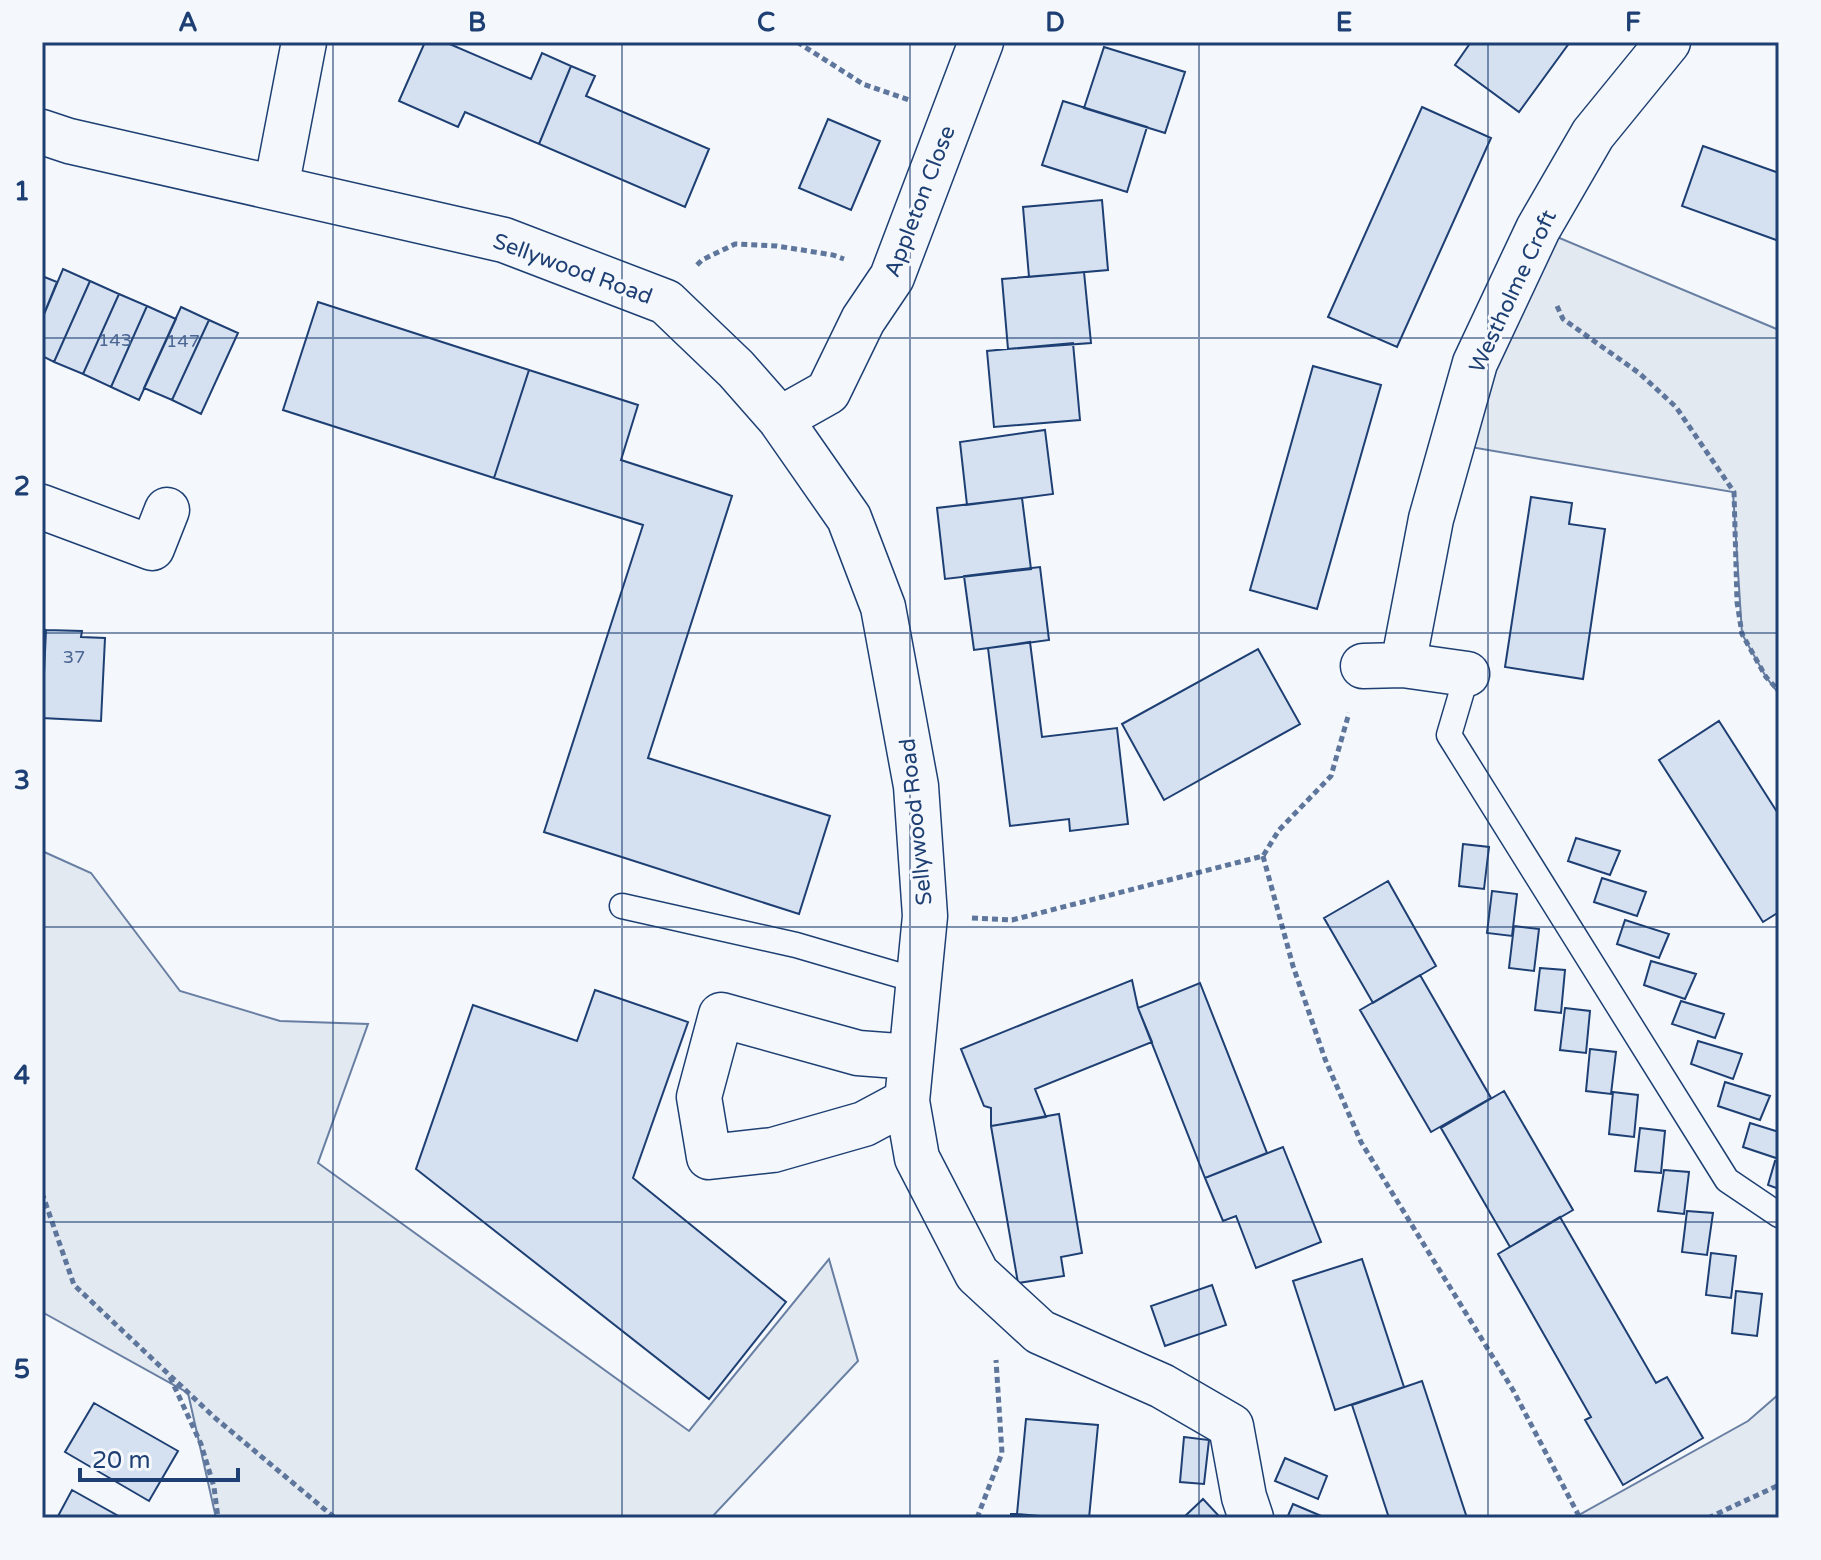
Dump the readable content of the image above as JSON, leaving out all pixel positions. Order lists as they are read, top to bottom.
{
  "streets": {
    "street": ["Appleton Close", "Sellywood Road", "Westholme Croft"]
  },
  "crossings": [
    ["Appleton Close", "Sellywood Road"]
  ],
  "house_numbers": ["143", "147", "37"],
  "scale_bar": "20 m",
  "grid": {
    "columns": [
      "A",
      "B",
      "C",
      "D",
      "E",
      "F"
    ],
    "rows": [
      "1",
      "2",
      "3",
      "4",
      "5"
    ]
  }
}
